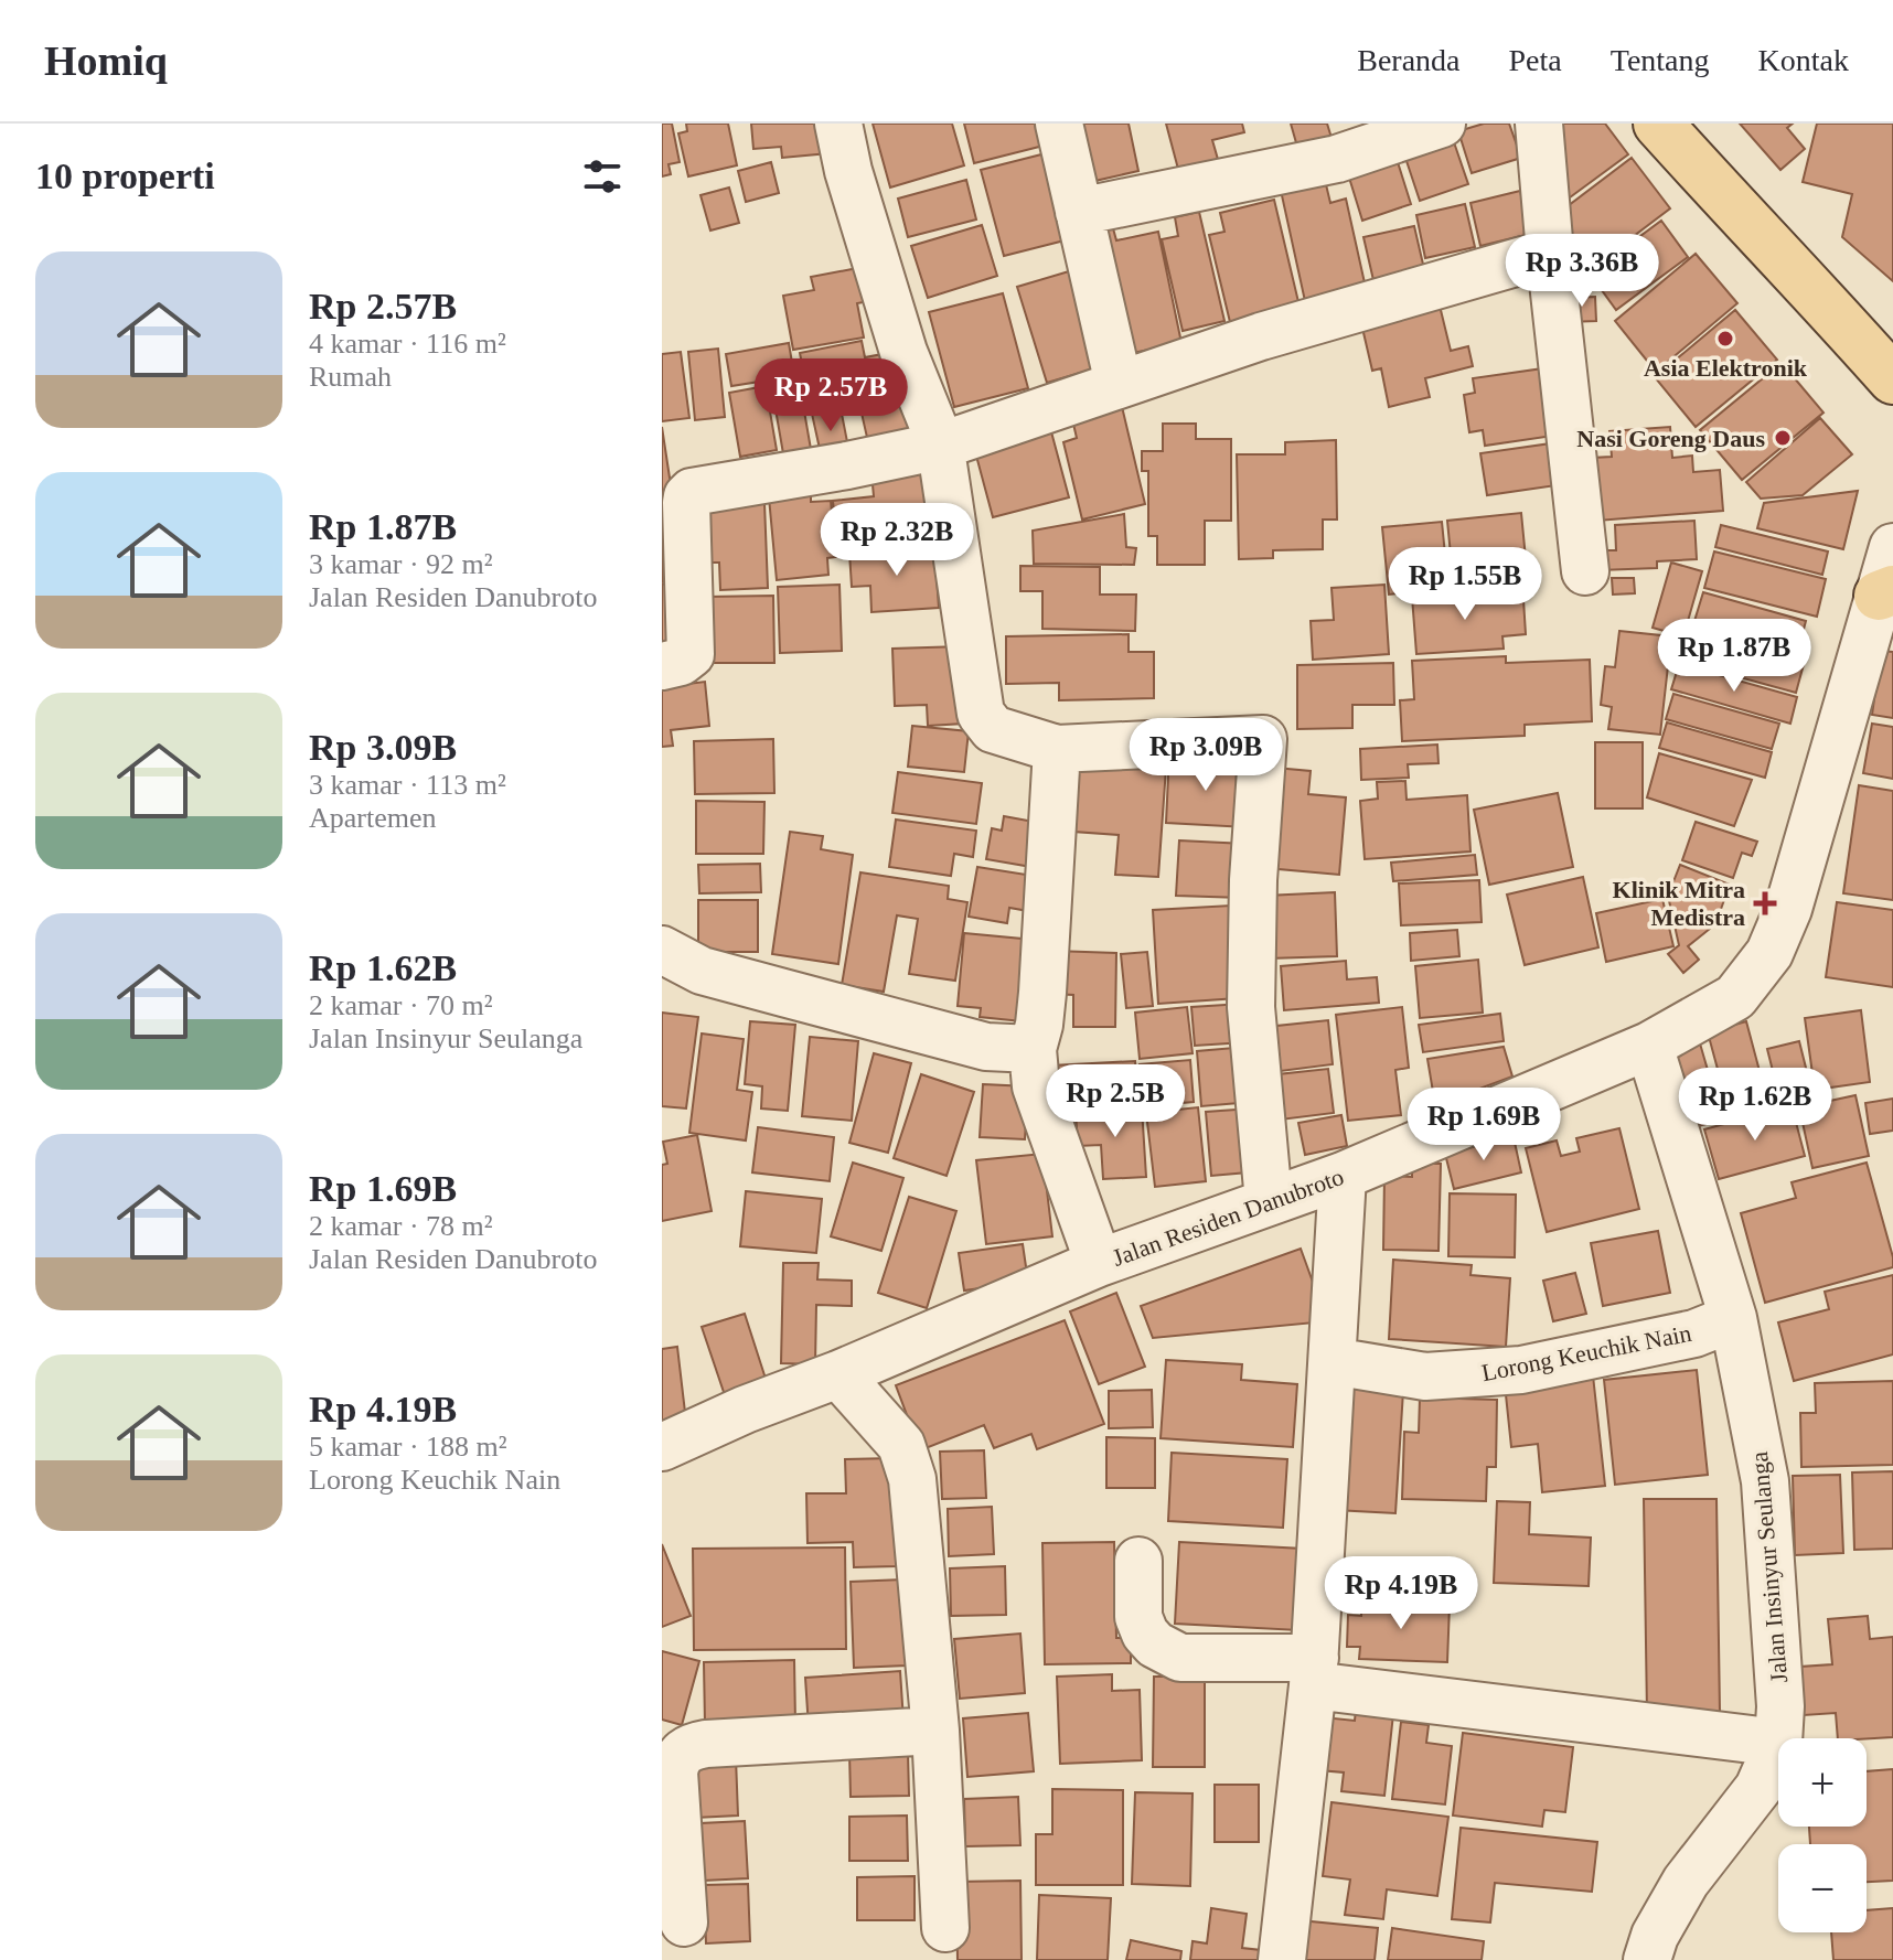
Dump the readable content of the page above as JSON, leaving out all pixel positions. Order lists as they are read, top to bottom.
{
  "streets": {
    "street": ["Jalan Residen Danubroto", "Lorong Keuchik Nain", "Jalan Insinyur Seulanga"]
  },
  "crossings": [
    ["Jalan Residen Danubroto", "Jalan Insinyur Seulanga"],
    ["Lorong Keuchik Nain", "Jalan Insinyur Seulanga"]
  ],
  "places": {
    "other": ["Asia Elektronik", "Nasi Goreng Daus"],
    "health": ["Klinik Mitra Medistra"]
  },
  "page": {
    "header": "Homiq",
    "nav": [
      "Beranda",
      "Peta",
      "Tentang",
      "Kontak"
    ],
    "heading": "10 properti",
    "list": [
      {
        "name": "Rp 2.57B",
        "note": "4 kamar · 116 m² · Rumah"
      },
      {
        "name": "Rp 1.87B",
        "note": "3 kamar · 92 m² · Jalan Residen Danubroto"
      },
      {
        "name": "Rp 3.09B",
        "note": "3 kamar · 113 m² · Apartemen"
      },
      {
        "name": "Rp 1.62B",
        "note": "2 kamar · 70 m² · Jalan Insinyur Seulanga"
      },
      {
        "name": "Rp 1.69B",
        "note": "2 kamar · 78 m² · Jalan Residen Danubroto"
      },
      {
        "name": "Rp 4.19B",
        "note": "5 kamar · 188 m² · Lorong Keuchik Nain"
      }
    ],
    "price": [
      "Rp 3.36B",
      "Rp 2.57B",
      "Rp 2.32B",
      "Rp 1.55B",
      "Rp 1.87B",
      "Rp 3.09B",
      "Rp 2.5B",
      "Rp 1.62B",
      "Rp 1.69B",
      "Rp 4.19B"
    ],
    "map_buttons": ["+", "−"]
  }
}
